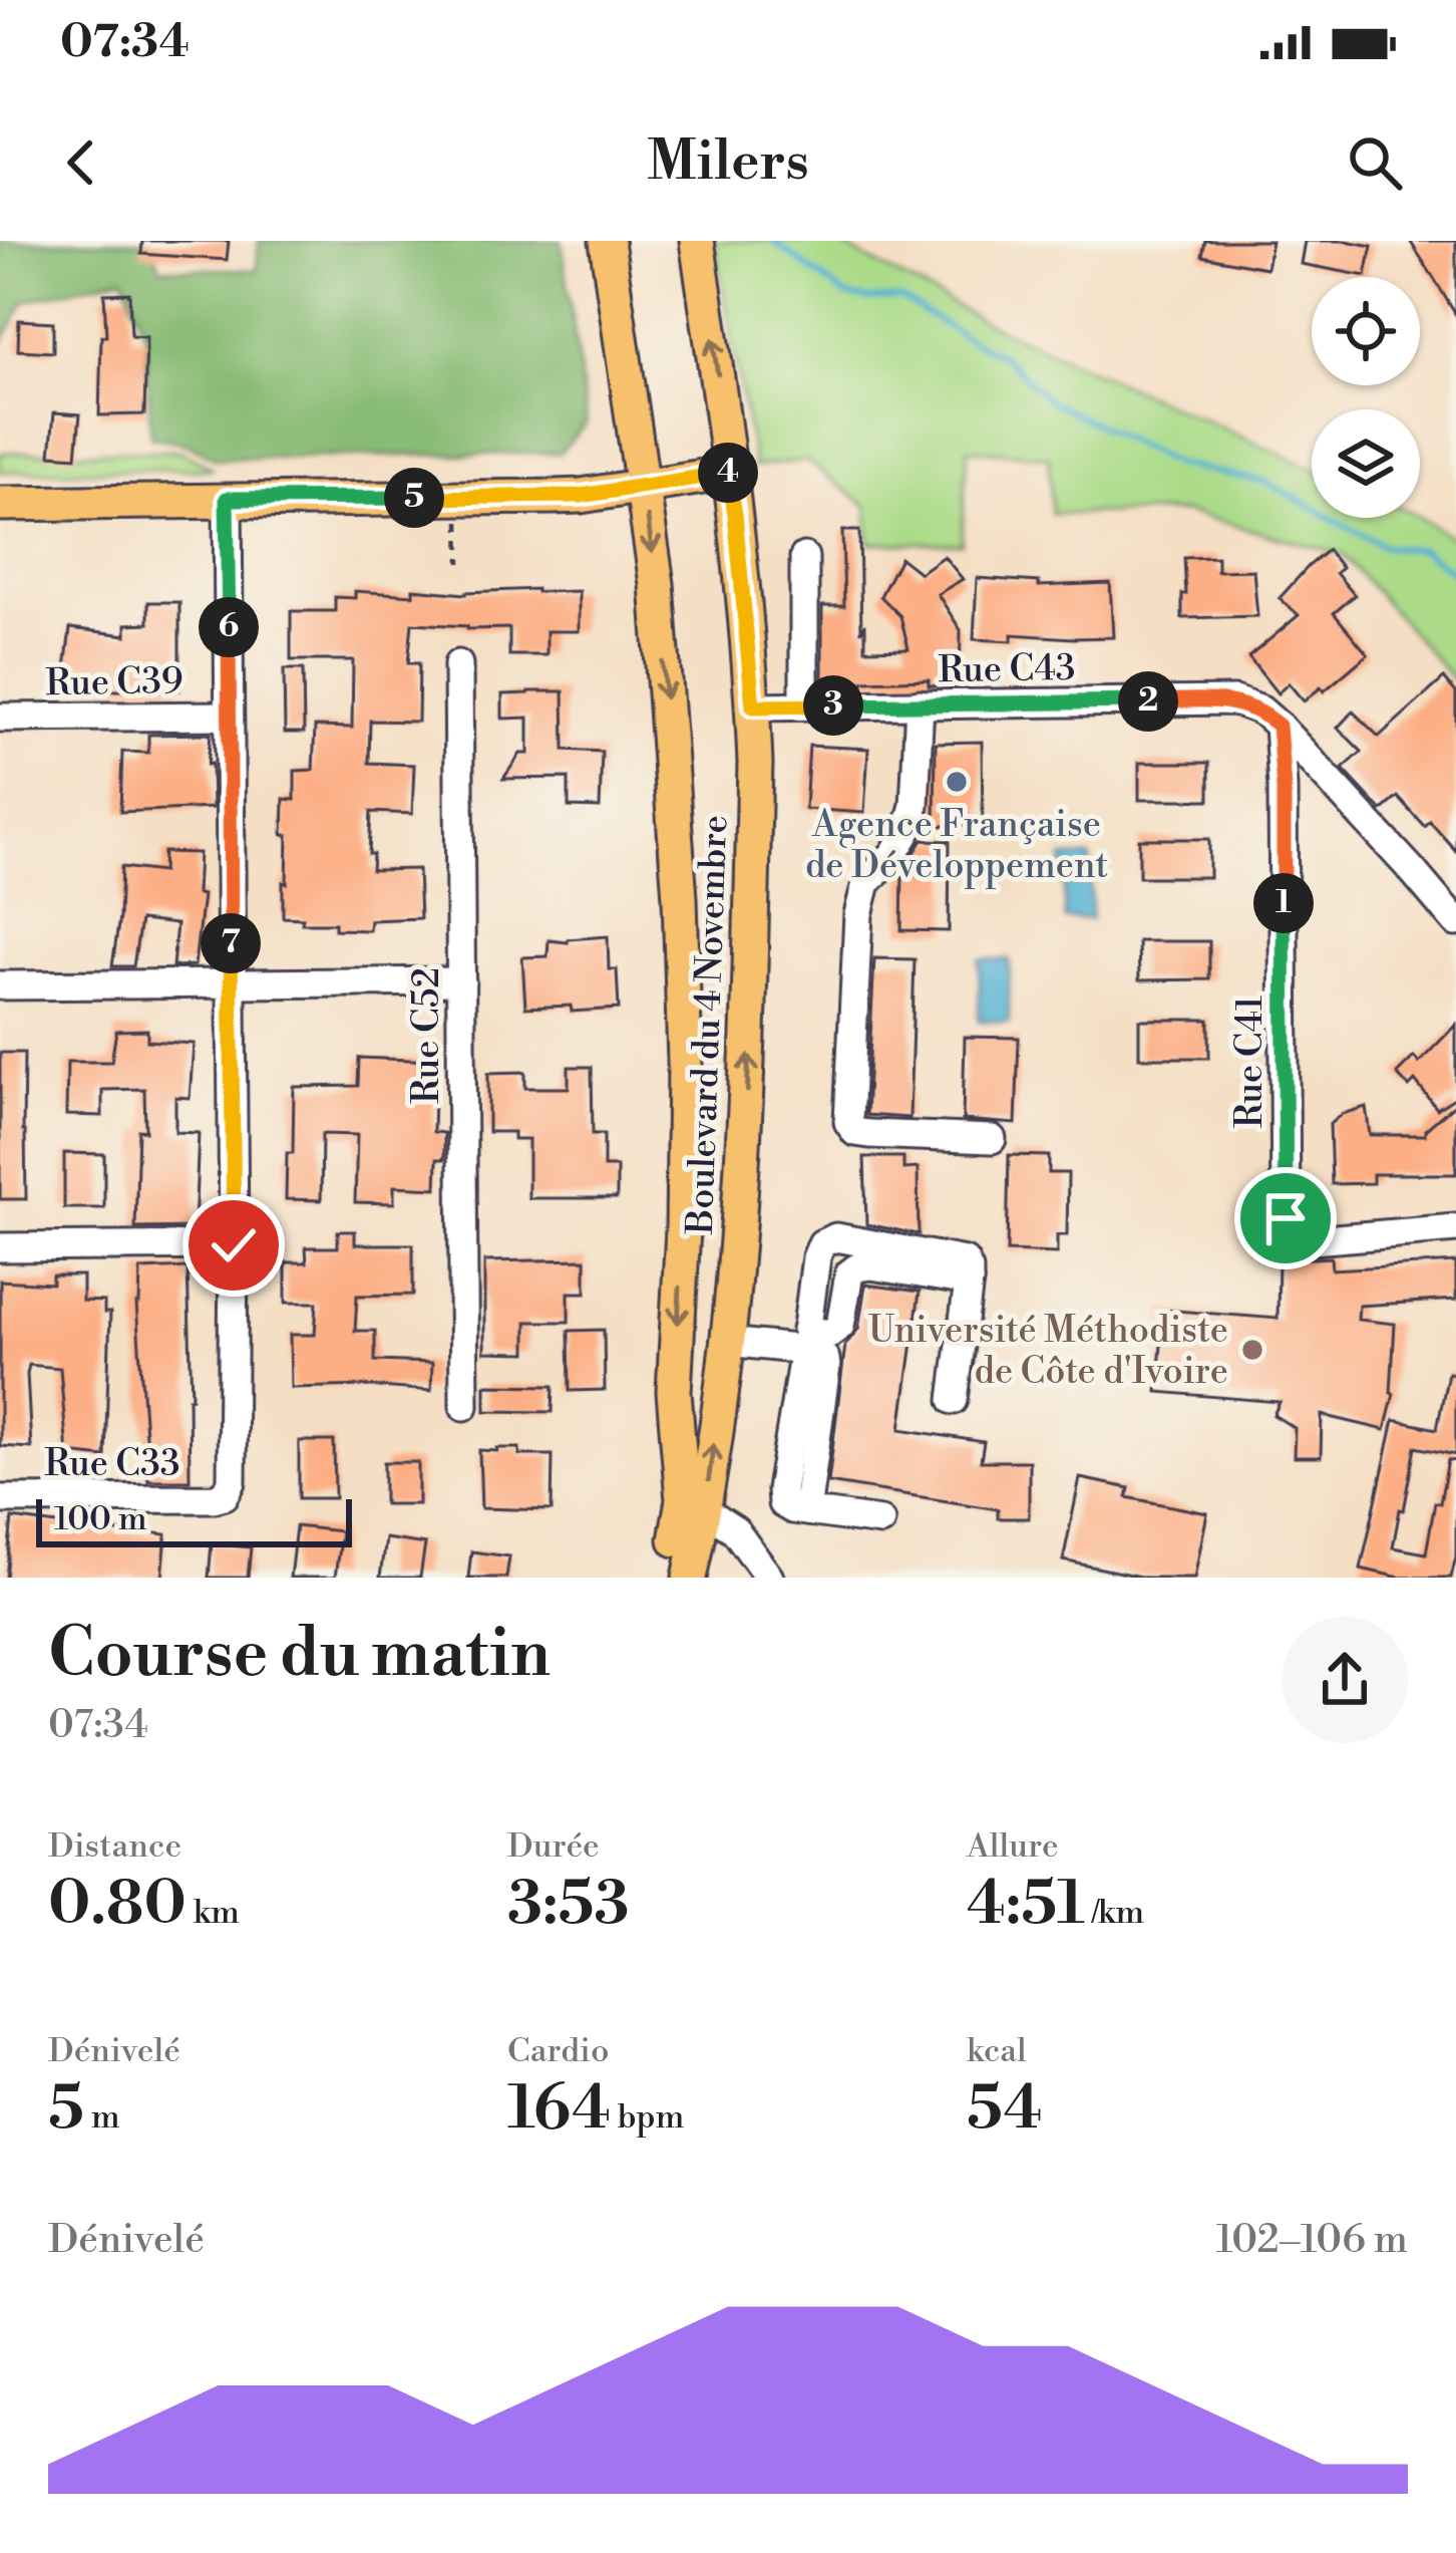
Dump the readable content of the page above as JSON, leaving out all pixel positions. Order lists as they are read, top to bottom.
{
  "streets": {
    "main road": ["Boulevard du 4 Novembre"],
    "street": [
      "Rue C43",
      "Rue C39",
      "Rue C52",
      "Rue C41",
      "Rue C33"
    ]
  },
  "crossings": [
    ["Rue C43", "Boulevard du 4 Novembre"],
    ["Rue C43", "Rue C41"]
  ],
  "places": ["Agence Française de Développement", "Université Méthodiste de Côte d'Ivoire"],
  "scale_bar": "100 m",
  "page": {
    "status": "07:34",
    "header": "Milers",
    "pins": [
      "4",
      "5",
      "6",
      "2",
      "3",
      "1",
      "7"
    ],
    "scale": "100 m",
    "heading": ["Course du matin", "07:34"],
    "stats": [
      ["Distance", "0.80 km"],
      ["Durée", "3:53"],
      ["Allure", "4:51 /km"],
      ["Dénivelé", "5 m"],
      ["Cardio", "164 bpm"],
      ["kcal", "54"]
    ],
    "chart": ["Dénivelé", "102–106 m"]
  }
}
